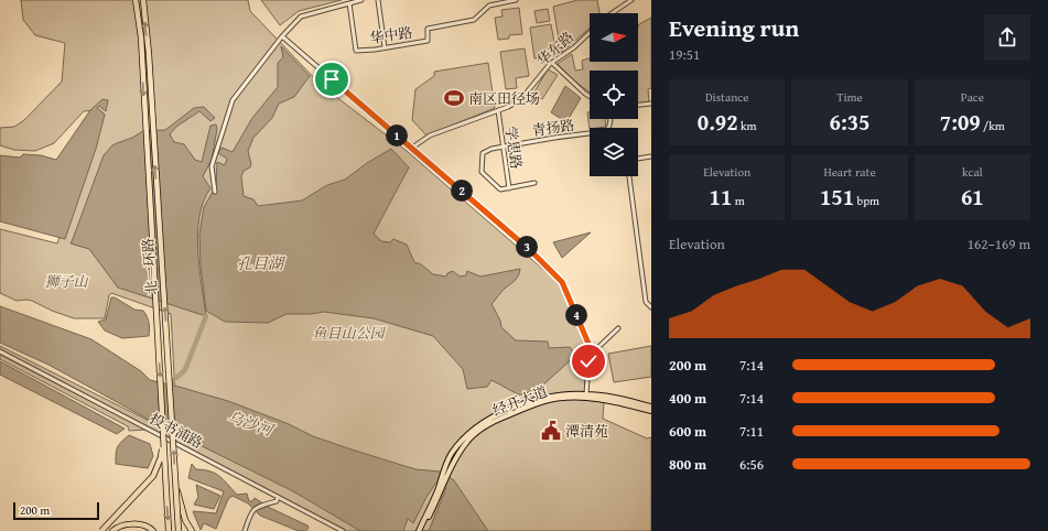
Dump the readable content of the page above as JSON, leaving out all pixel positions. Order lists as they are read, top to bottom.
{
  "streets": {
    "highway": ["北一环路"],
    "main road": ["经开大道"],
    "street": [
      "华中路",
      "华东路",
      "青扬路",
      "学思路",
      "投书浦路"
    ]
  },
  "crossings": [
    ["华东路", "学思路"],
    ["青扬路", "学思路"]
  ],
  "water": ["孔目湖", "乌沙河"],
  "parks": ["狮子山", "鱼目山公园"],
  "places": {
    "sports": ["南区田径场"],
    "public building": ["潭清苑"]
  },
  "scale_bar": "200 m",
  "north": "right",
  "page": {
    "heading": ["Evening run", "19:51"],
    "stats": [
      ["Distance", "0.92 km"],
      ["Time", "6:35"],
      ["Pace", "7:09 /km"],
      ["Elevation", "11 m"],
      ["Heart rate", "151 bpm"],
      ["kcal", "61"]
    ],
    "pins": [
      "1",
      "2",
      "3",
      "4"
    ],
    "chart": ["Elevation", "162–169 m"],
    "list": [
      {
        "name": "200 m",
        "note": "7:14"
      },
      {
        "name": "400 m",
        "note": "7:14"
      },
      {
        "name": "600 m",
        "note": "7:11"
      },
      {
        "name": "800 m",
        "note": "6:56"
      }
    ],
    "scale": "200 m"
  }
}
